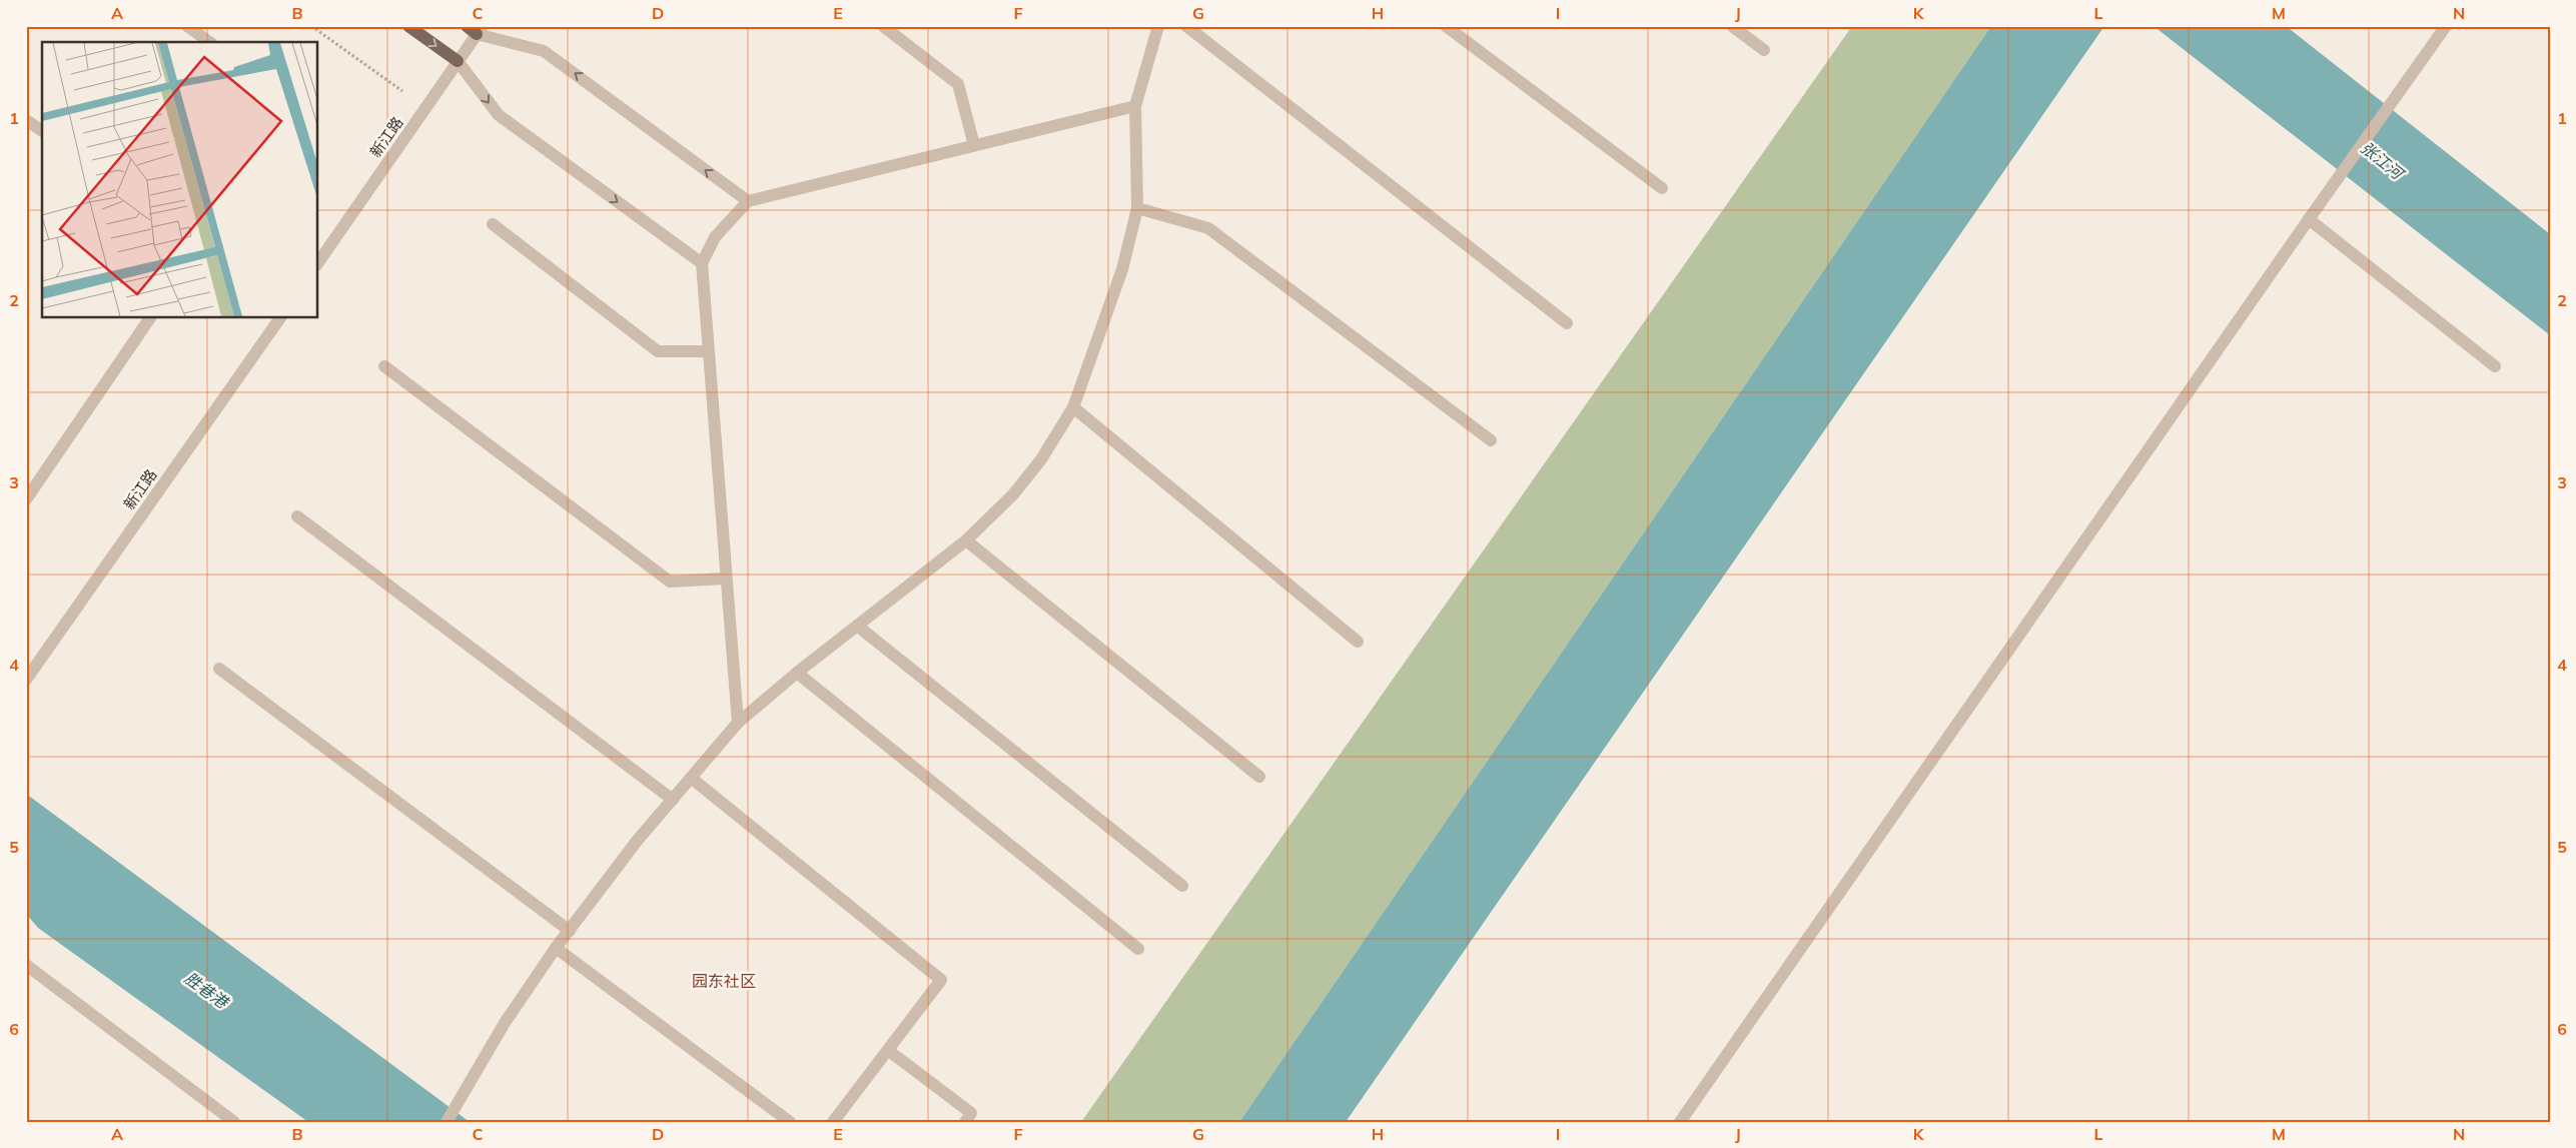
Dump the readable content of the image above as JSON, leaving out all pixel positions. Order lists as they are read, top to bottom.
{
  "streets": {
    "street": ["新江路"]
  },
  "districts": ["园东社区"],
  "water": ["张江河", "胜巷港"],
  "grid": {
    "columns": [
      "A",
      "B",
      "C",
      "D",
      "E",
      "F",
      "G",
      "H",
      "I",
      "J",
      "K",
      "L",
      "M",
      "N"
    ],
    "rows": [
      "1",
      "2",
      "3",
      "4",
      "5",
      "6"
    ]
  }
}
